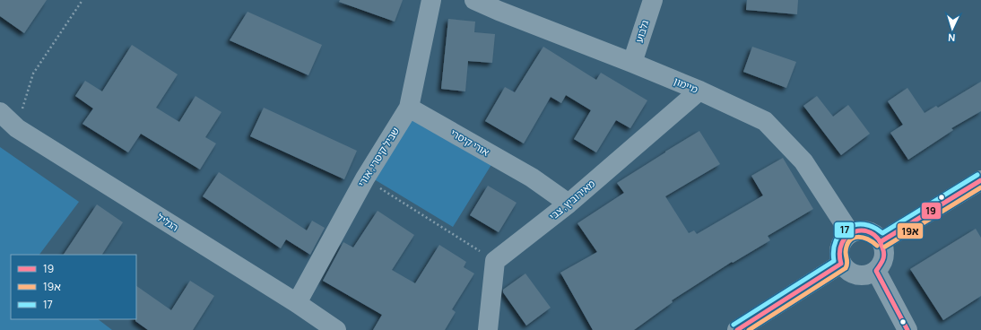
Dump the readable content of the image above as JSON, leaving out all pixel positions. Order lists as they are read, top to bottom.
{
  "streets": {
    "street": [
      "גלבוע",
      "מיימון",
      "אורי קיסרי",
      "שביל קיסרי, אורי",
      "מאירוביץ, צבי",
      "הגליל"
    ]
  },
  "crossings": [
    ["גלבוע", "מיימון"],
    ["מיימון", "מאירוביץ, צבי"],
    ["אורי קיסרי", "שביל קיסרי, אורי"],
    ["אורי קיסרי", "מאירוביץ, צבי"],
    ["שביל קיסרי, אורי", "הגליל"]
  ],
  "lines": ["transit line 17", "transit line 19", "transit line 19א"],
  "legend": ["19", "19א", "17"],
  "north": "bottom"
}
